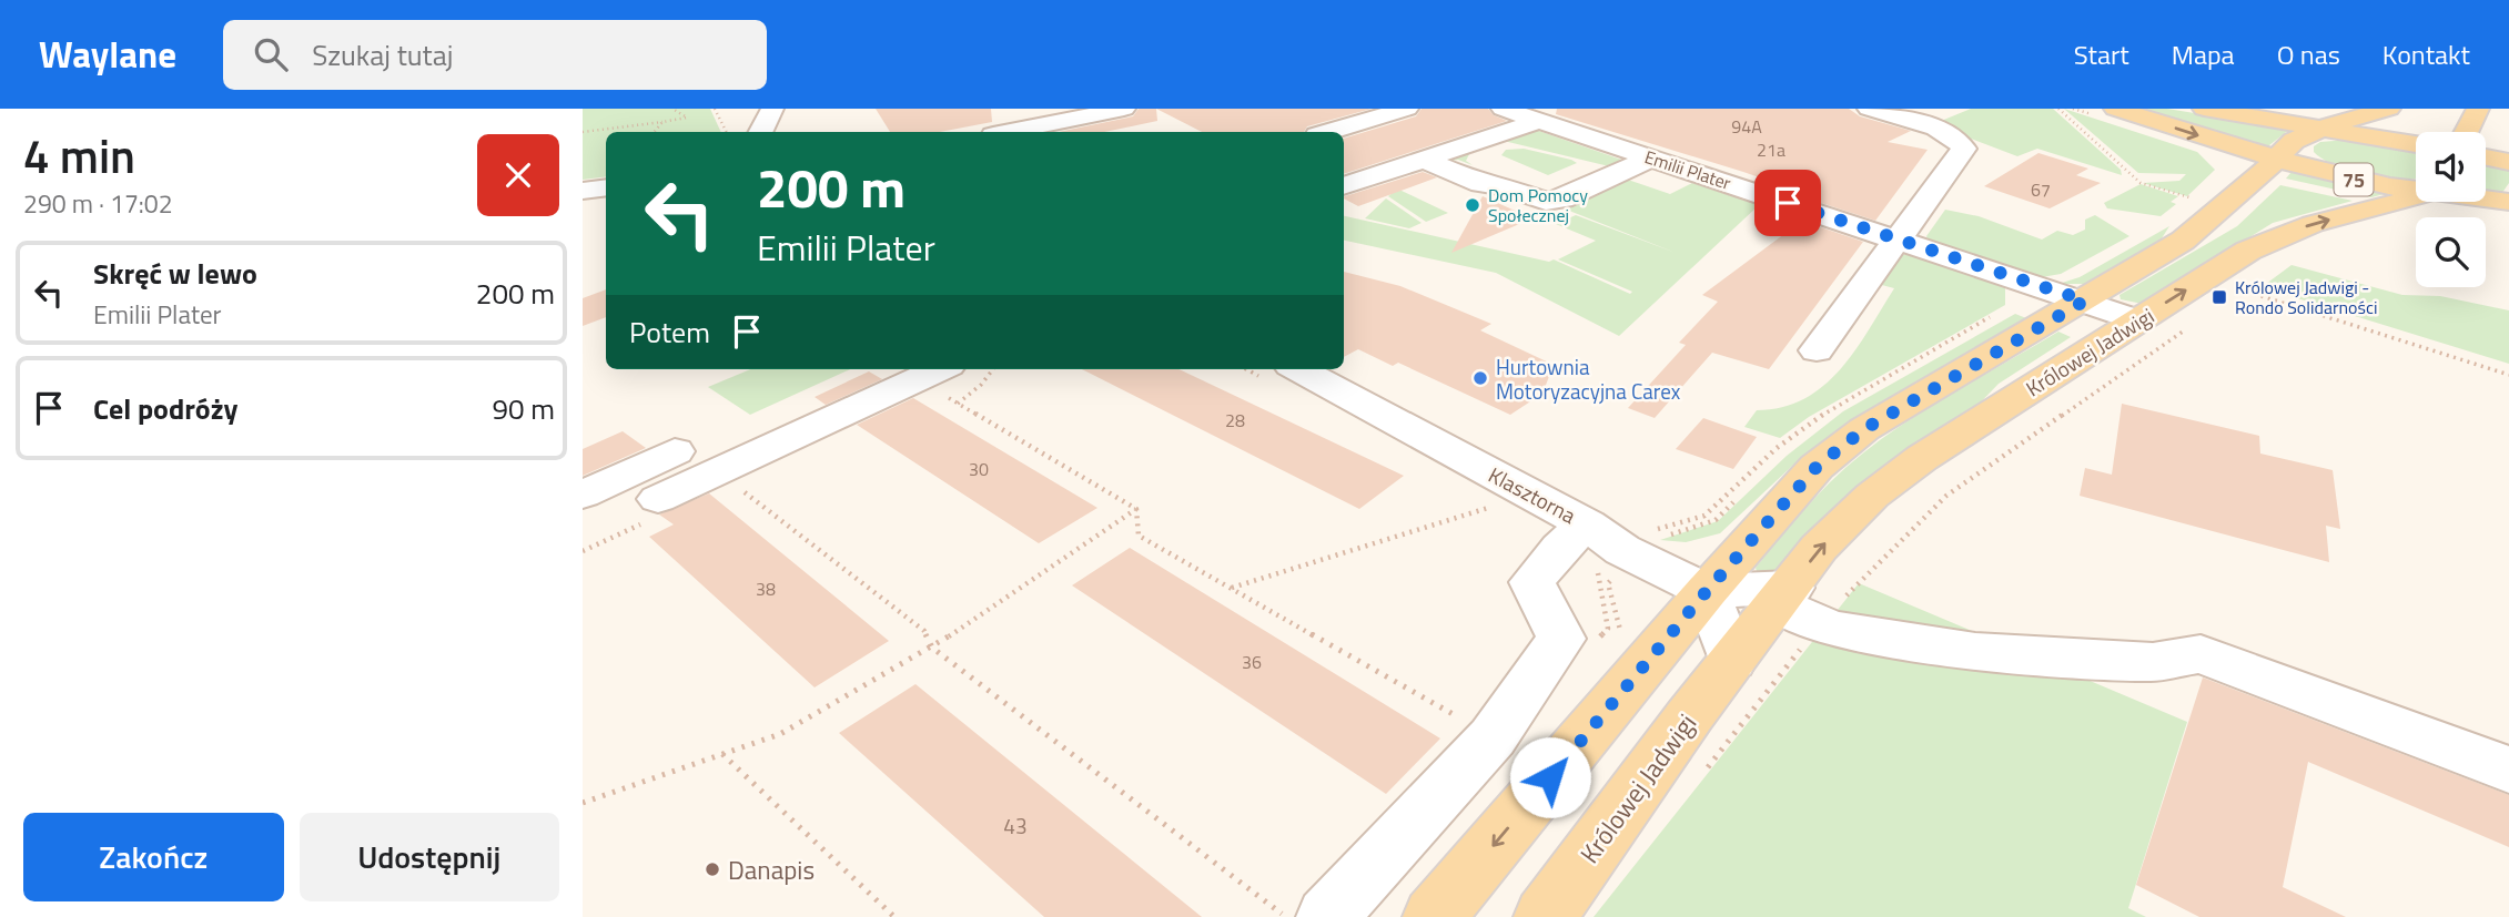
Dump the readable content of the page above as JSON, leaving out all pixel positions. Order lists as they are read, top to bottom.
{
  "streets": {
    "main road": ["75", "Królowej Jadwigi"],
    "street": ["Emilii Plater", "Klasztorna"]
  },
  "crossings": [
    ["Emilii Plater", "Królowej Jadwigi"]
  ],
  "places": {
    "other": ["Dom Pomocy Społecznej", "Hurtownia Motoryzacyjna Carex", "Danapis"],
    "transit": ["Królowej Jadwigi - Rondo Solidarności"]
  },
  "house_numbers": [
    "94A",
    "21a",
    "67",
    "28",
    "30",
    "38",
    "36",
    "43"
  ],
  "page": {
    "header": "Waylane",
    "search": "Szukaj tutaj",
    "nav": [
      "Start",
      "Mapa",
      "O nas",
      "Kontakt"
    ],
    "heading": ["4 min", "290 m · 17:02"],
    "turn": ["200 m", "Emilii Plater"],
    "list": [
      {
        "name": "Skręć w lewo",
        "note": "Emilii Plater",
        "value": "200 m"
      },
      {
        "name": "Cel podróży",
        "value": "90 m"
      }
    ],
    "then": "Potem",
    "buttons": ["Zakończ", "Udostępnij"]
  }
}
